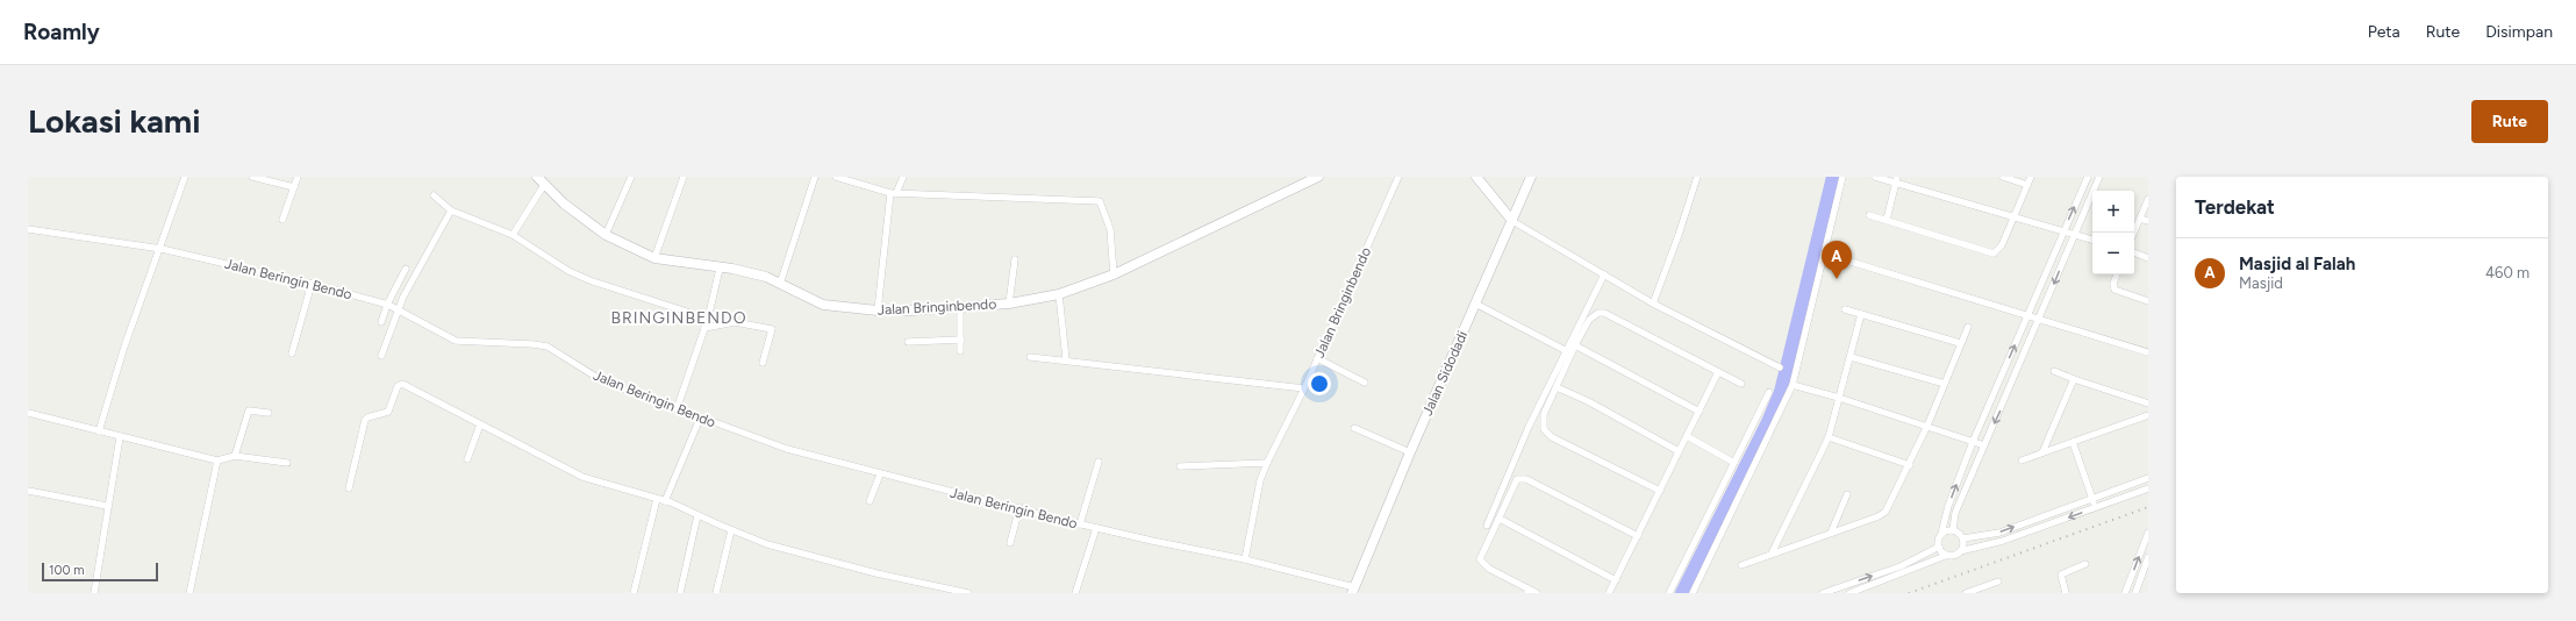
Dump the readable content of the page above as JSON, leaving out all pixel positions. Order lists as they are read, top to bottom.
{
  "streets": {
    "street": ["Jalan Beringin Bendo", "Jalan Bringinbendo", "Jalan Sidodadi"]
  },
  "crossings": [
    ["Jalan Beringin Bendo", "Jalan Bringinbendo"],
    ["Jalan Beringin Bendo", "Jalan Sidodadi"]
  ],
  "districts": ["BRINGINBENDO"],
  "scale_bar": "100 m",
  "page": {
    "header": "Roamly",
    "nav": ["Peta", "Rute", "Disimpan"],
    "buttons": "Rute",
    "title": "Lokasi kami",
    "heading": "Terdekat",
    "map_buttons": ["+", "−"],
    "list": [
      {
        "mark": "A",
        "name": "Masjid al Falah",
        "note": "Masjid",
        "value": "460 m"
      }
    ],
    "pins": "A",
    "scale": "100 m"
  }
}
